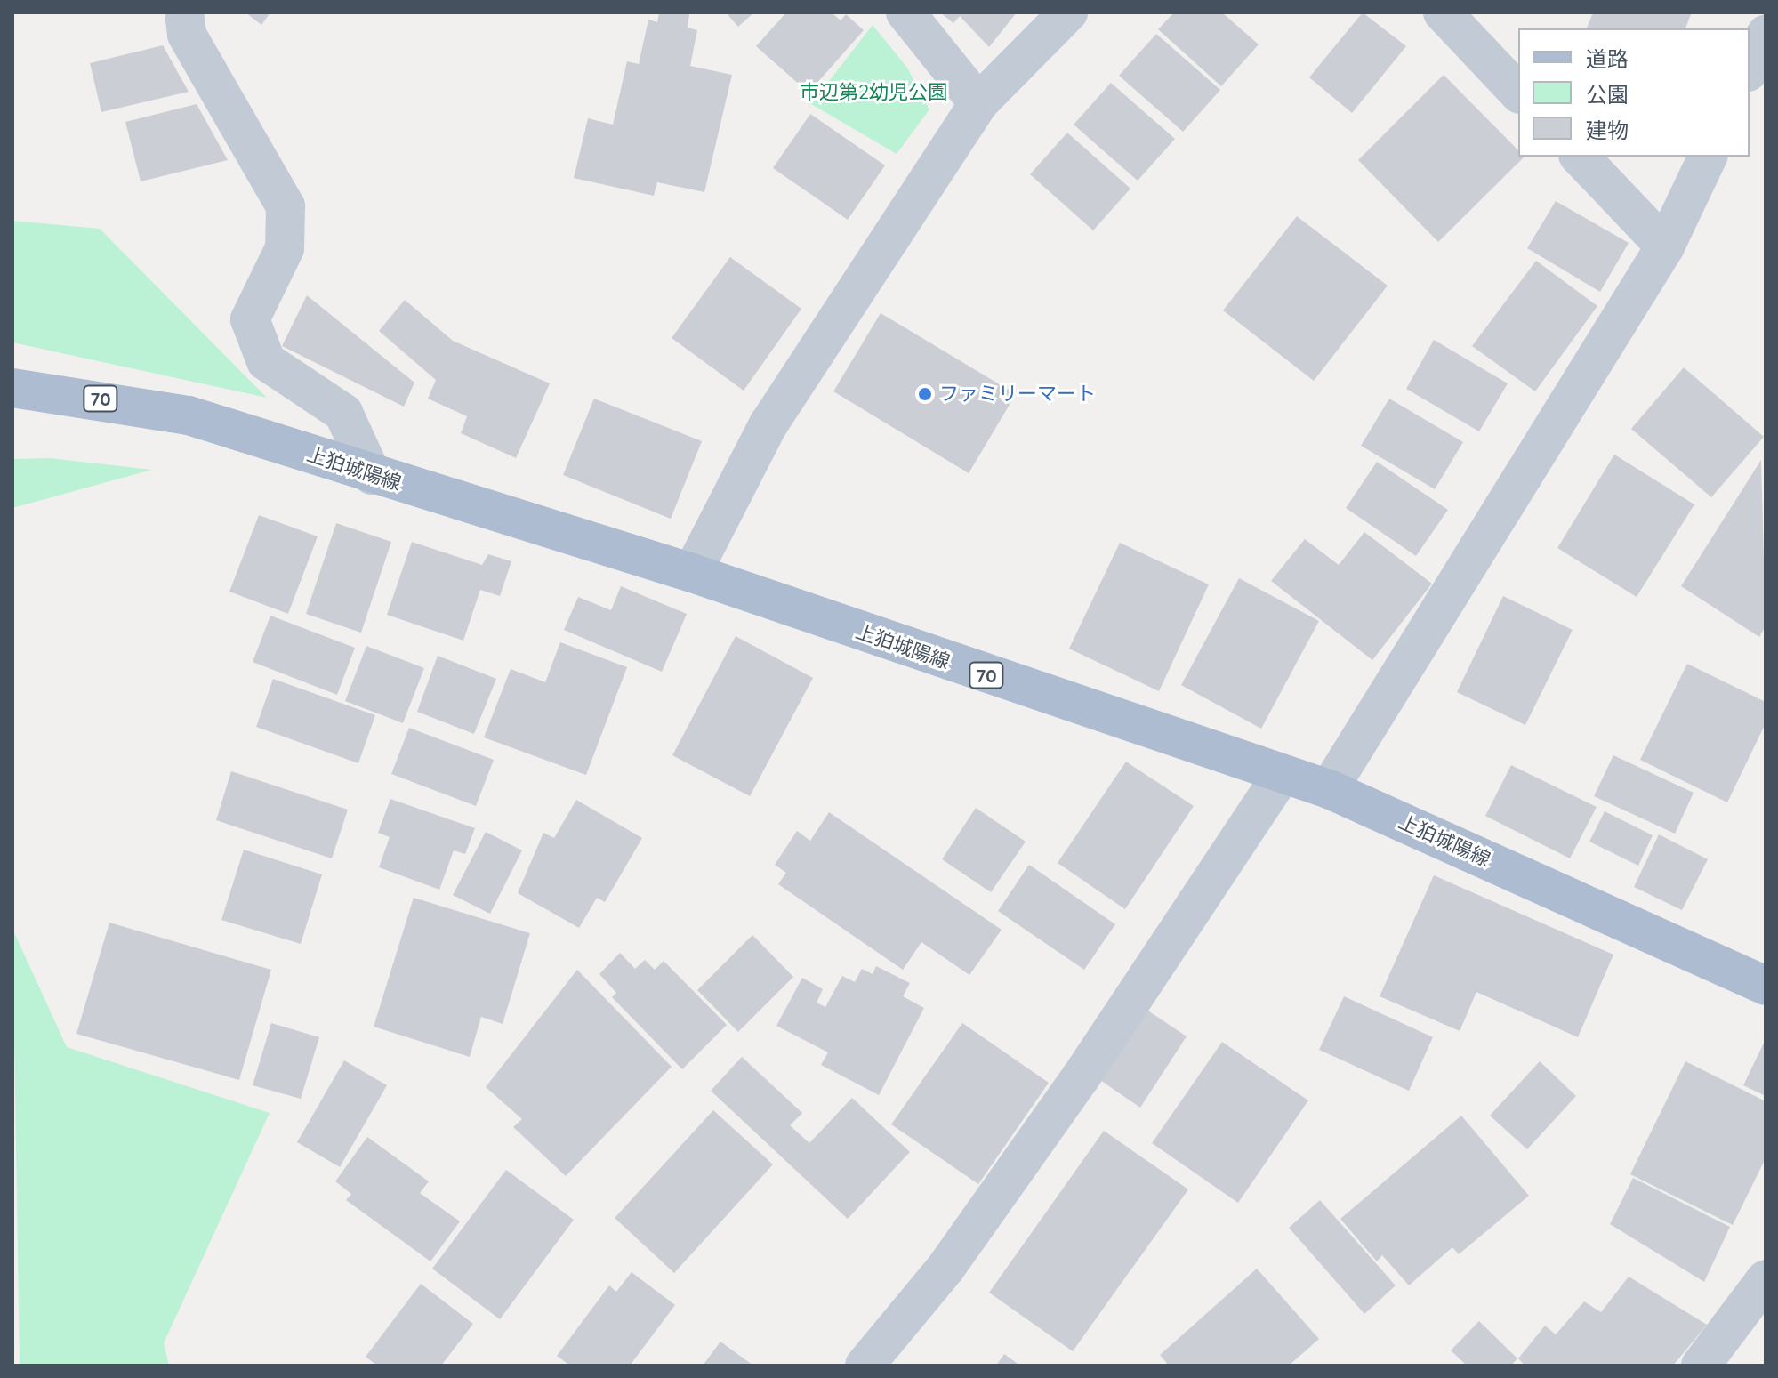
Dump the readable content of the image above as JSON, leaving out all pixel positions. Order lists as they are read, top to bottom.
{
  "streets": {
    "main road": ["70", "上狛城陽線"]
  },
  "parks": ["市辺第2幼児公園"],
  "places": ["ファミリーマート"],
  "legend": ["道路", "公園", "建物"]
}
